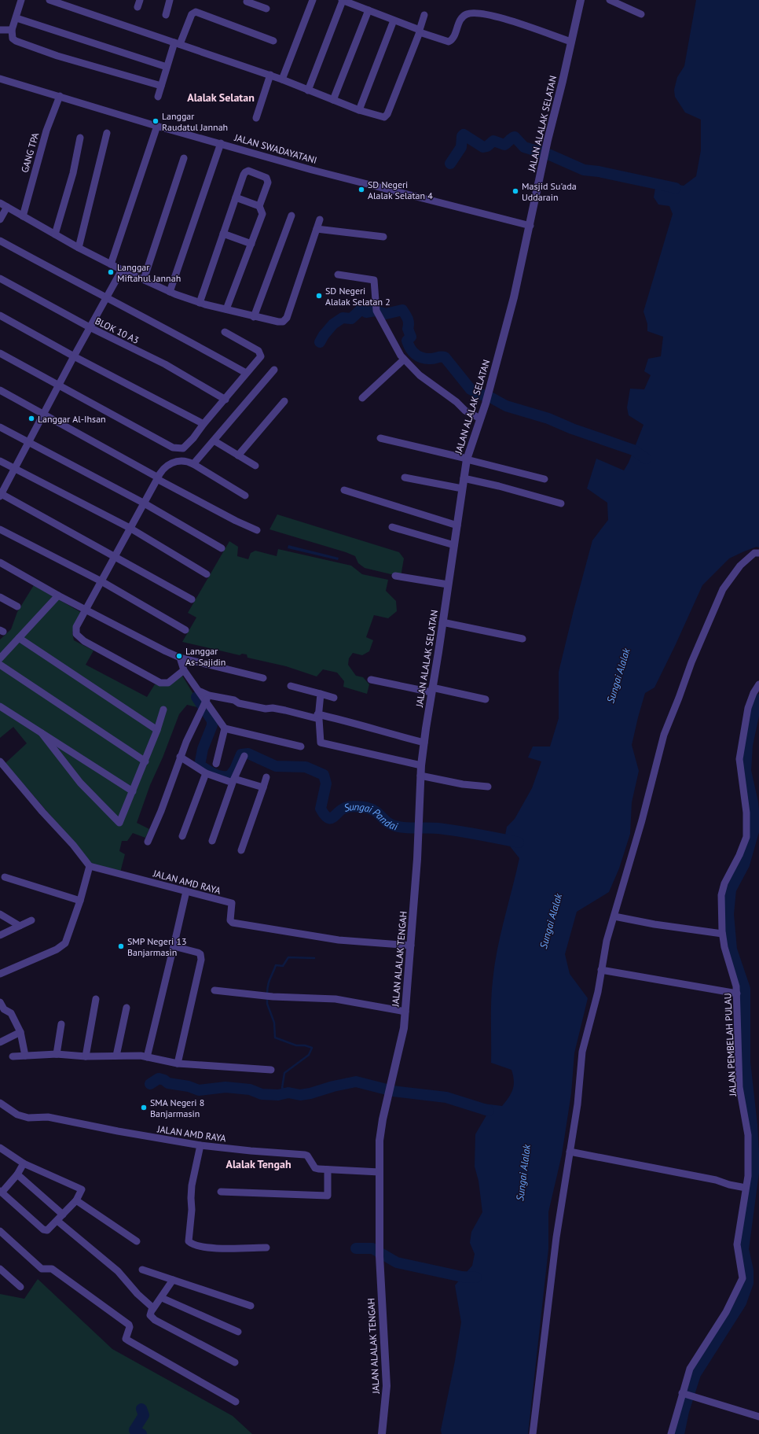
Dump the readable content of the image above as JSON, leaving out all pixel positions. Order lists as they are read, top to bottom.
{
  "streets": {
    "street": [
      "JALAN ALALAK SELATAN",
      "JALAN SWADAYATANI",
      "GANG TPA",
      "BLOK 10 A3",
      "JALAN AMD RAYA",
      "JALAN ALALAK TENGAH",
      "JALAN PEMBELAH PULAU"
    ]
  },
  "crossings": [
    ["JALAN ALALAK SELATAN", "JALAN SWADAYATANI"],
    ["JALAN ALALAK SELATAN", "JALAN ALALAK TENGAH"],
    ["JALAN SWADAYATANI", "GANG TPA"],
    ["JALAN AMD RAYA", "JALAN ALALAK TENGAH"]
  ],
  "districts": ["Alalak Selatan", "Alalak Tengah"],
  "water": ["Sungai Alalak", "Sungai Pandai"],
  "places": [
    "Langgar Raudatul Jannah",
    "SD Negeri Alalak Selatan 4",
    "Masjid Su'ada Uddarain",
    "Langgar Miftahul Jannah",
    "SD Negeri Alalak Selatan 2",
    "Langgar Al-Ihsan",
    "Langgar As-Sajidin",
    "SMP Negeri 13 Banjarmasin",
    "SMA Negeri 8 Banjarmasin"
  ]
}
